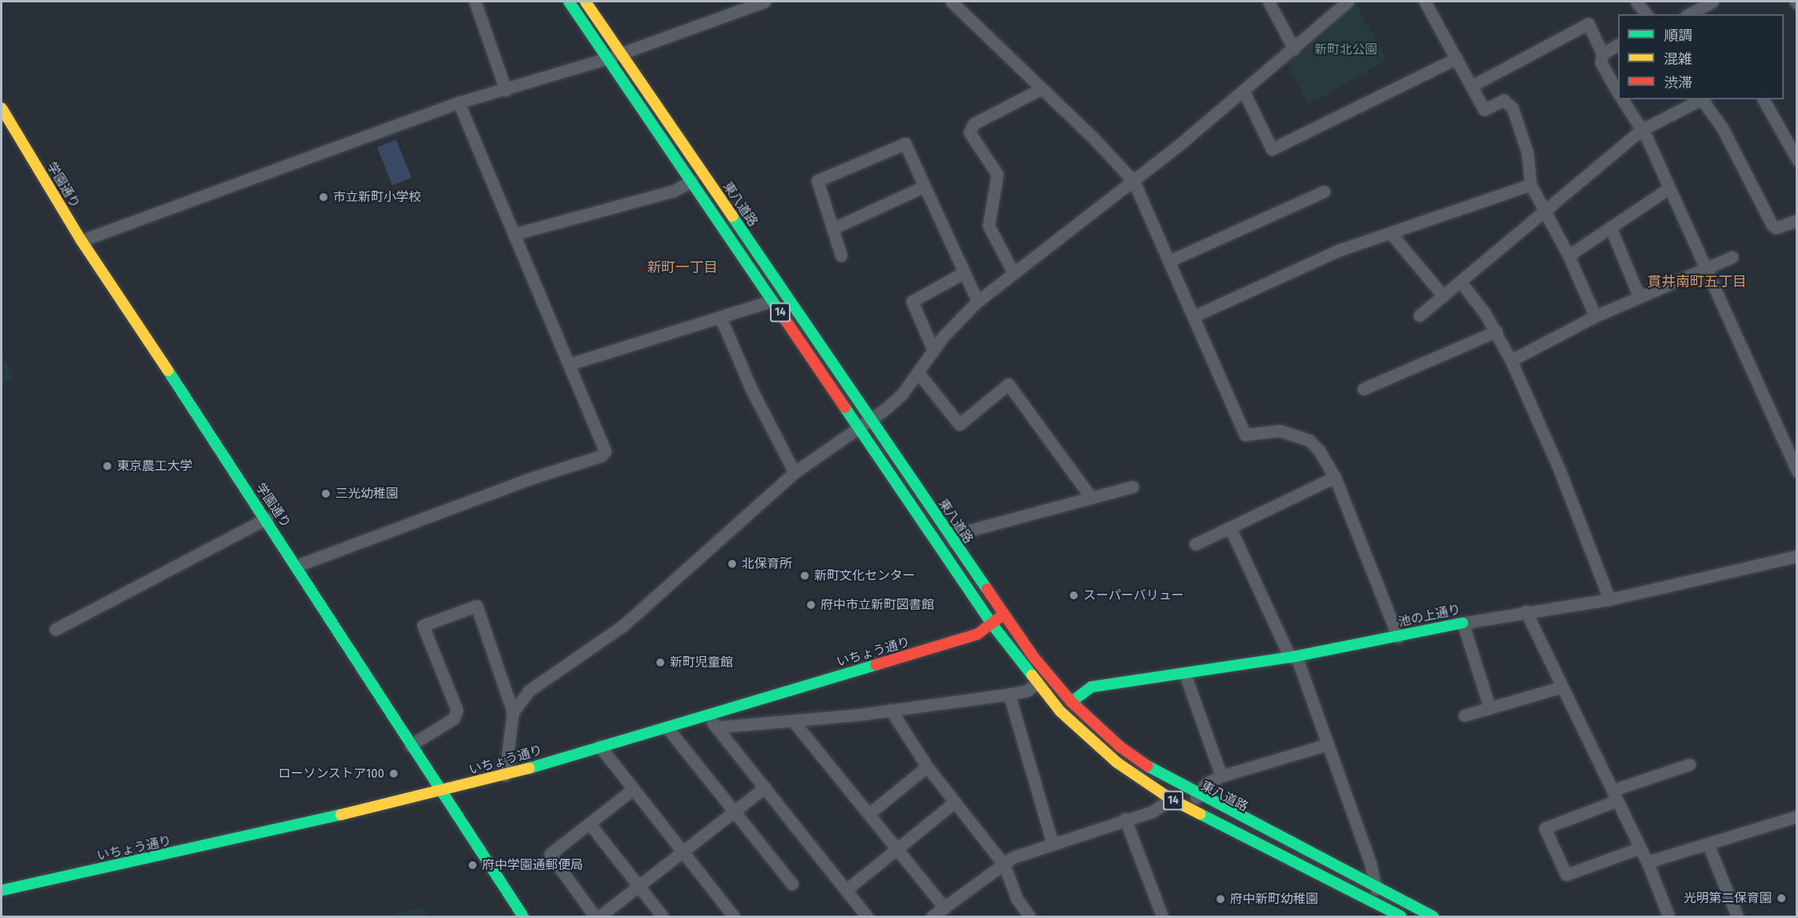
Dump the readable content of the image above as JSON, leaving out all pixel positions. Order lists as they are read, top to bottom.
{
  "streets": {
    "main road": [
      "学園通り",
      "東八道路",
      "14",
      "池の上通り",
      "いちょう通り"
    ]
  },
  "crossings": [
    ["学園通り", "いちょう通り"],
    ["東八道路", "池の上通り"],
    ["東八道路", "いちょう通り"]
  ],
  "districts": ["新町一丁目", "貫井南町五丁目"],
  "parks": ["新町北公園"],
  "places": [
    "市立新町小学校",
    "東京農工大学",
    "三光幼稚園",
    "北保育所",
    "新町文化センター",
    "スーパーバリュー",
    "府中市立新町図書館",
    "新町児童館",
    "ローソンストア100",
    "府中学園通郵便局",
    "光明第二保育園",
    "府中新町幼稚園"
  ],
  "legend": ["順調", "混雑", "渋滞"]
}
